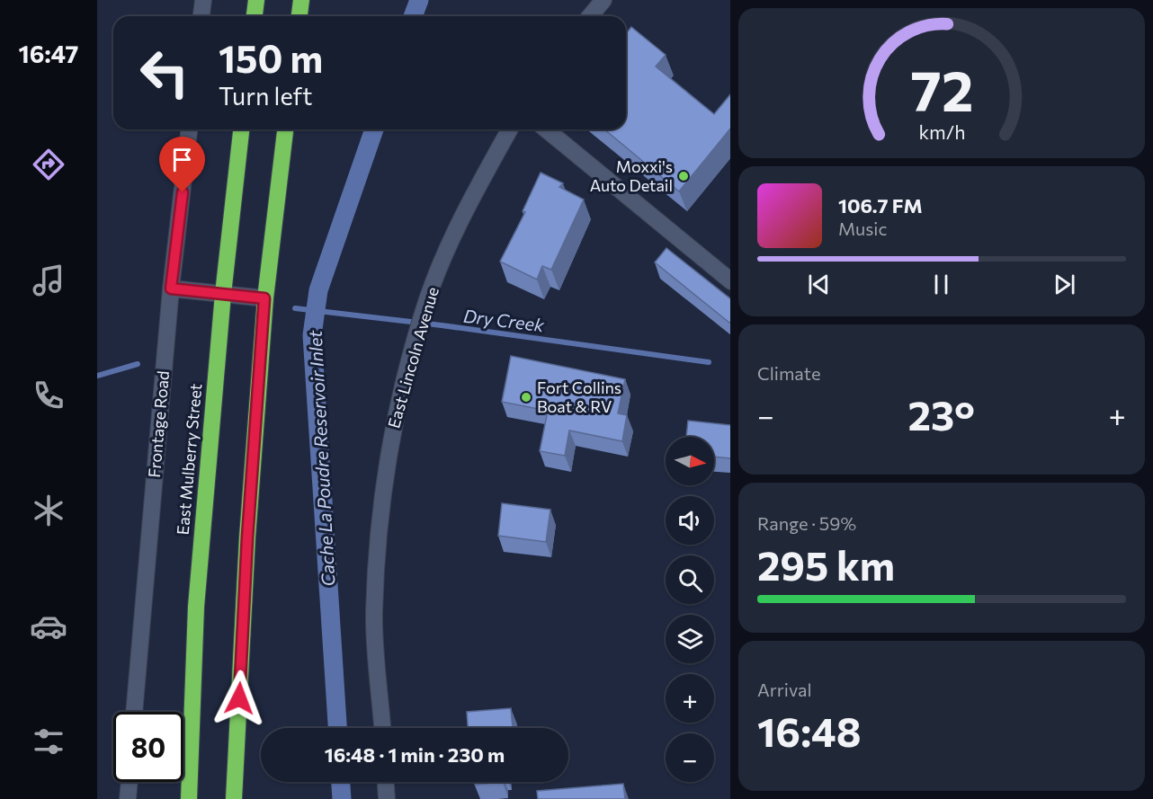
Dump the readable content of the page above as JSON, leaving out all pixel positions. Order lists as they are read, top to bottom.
{
  "streets": {
    "highway": ["East Mulberry Street"],
    "street": ["East Lincoln Avenue", "Frontage Road"]
  },
  "water": ["Dry Creek", "Cache La Poudre Reservoir Inlet"],
  "places": ["Moxxi's Auto Detail", "Fort Collins Boat & RV"],
  "north": "right",
  "page": {
    "tabs": "16:47",
    "turn": ["150 m", "Turn left"],
    "song": ["106.7 FM", "Music"],
    "tile": [
      "Climate",
      ["Range · 59%", "295 km"],
      ["Arrival", "16:48"]
    ],
    "heat": ["−", "23°", "+"],
    "map_buttons": ["+", "−"],
    "limit": "80",
    "trip": "16:48 · 1 min · 230 m",
    "gauge": ["72", "km/h"]
  }
}
